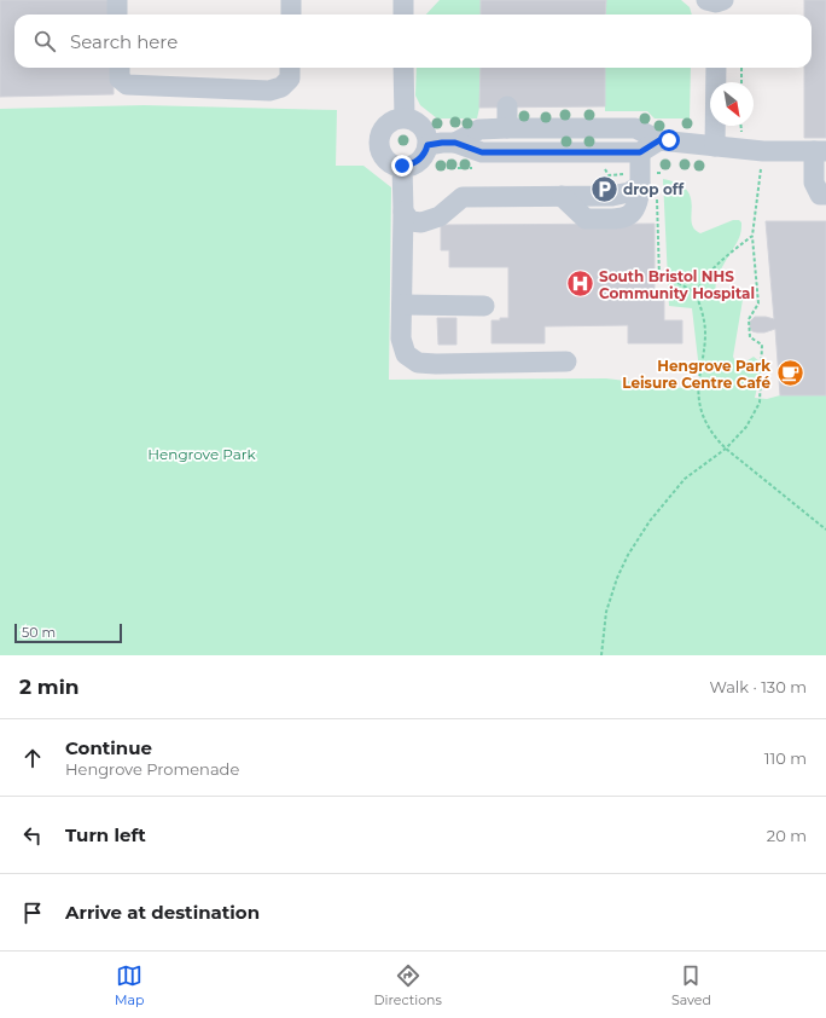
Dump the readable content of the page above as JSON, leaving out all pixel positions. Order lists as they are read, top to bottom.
{
  "parks": ["Hengrove Park"],
  "places": {
    "parking": ["drop off"],
    "hospital": ["South Bristol NHS Community Hospital"],
    "cafe": ["Hengrove Park Leisure Centre Café"]
  },
  "scale_bar": "50 m",
  "north": "bottom right",
  "page": {
    "search": "Search here",
    "scale": "50 m",
    "heading": ["2 min", "Walk · 130 m"],
    "list": [
      ["Continue", "Hengrove Promenade", "110 m"],
      ["Turn left", "20 m"],
      "Arrive at destination"
    ],
    "nav": ["Map", "Directions", "Saved"]
  }
}
